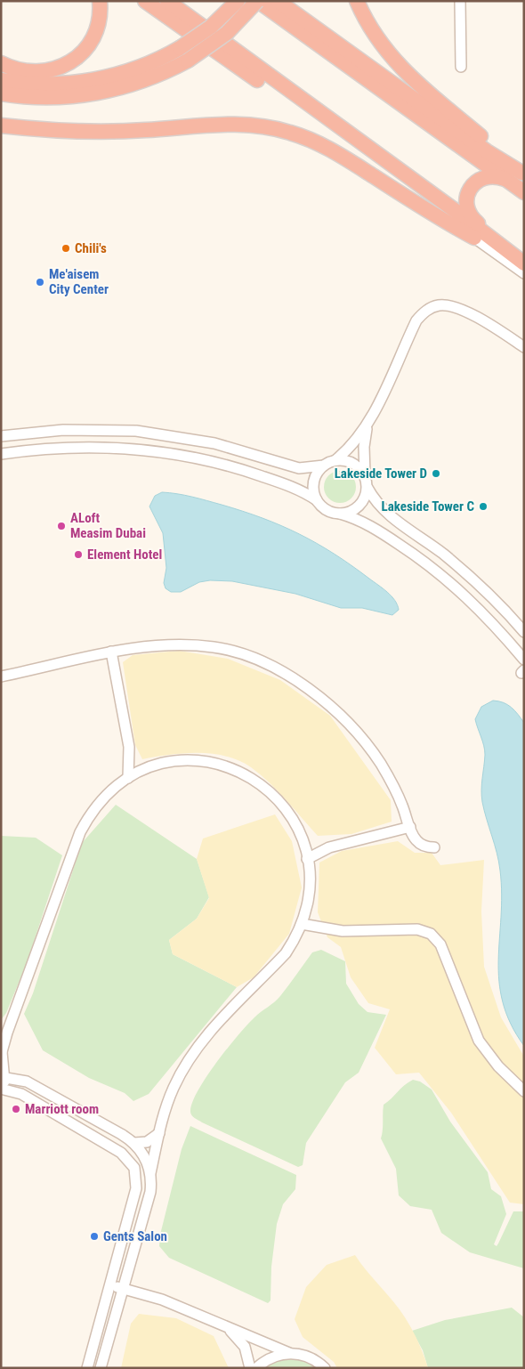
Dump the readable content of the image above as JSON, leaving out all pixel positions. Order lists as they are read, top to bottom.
{
  "places": [
    "Chili's",
    "Me'aisem City Center",
    "Lakeside Tower D",
    "Lakeside Tower C",
    "ALoft Measim Dubai",
    "Element Hotel",
    "Marriott room",
    "Gents Salon"
  ]
}
